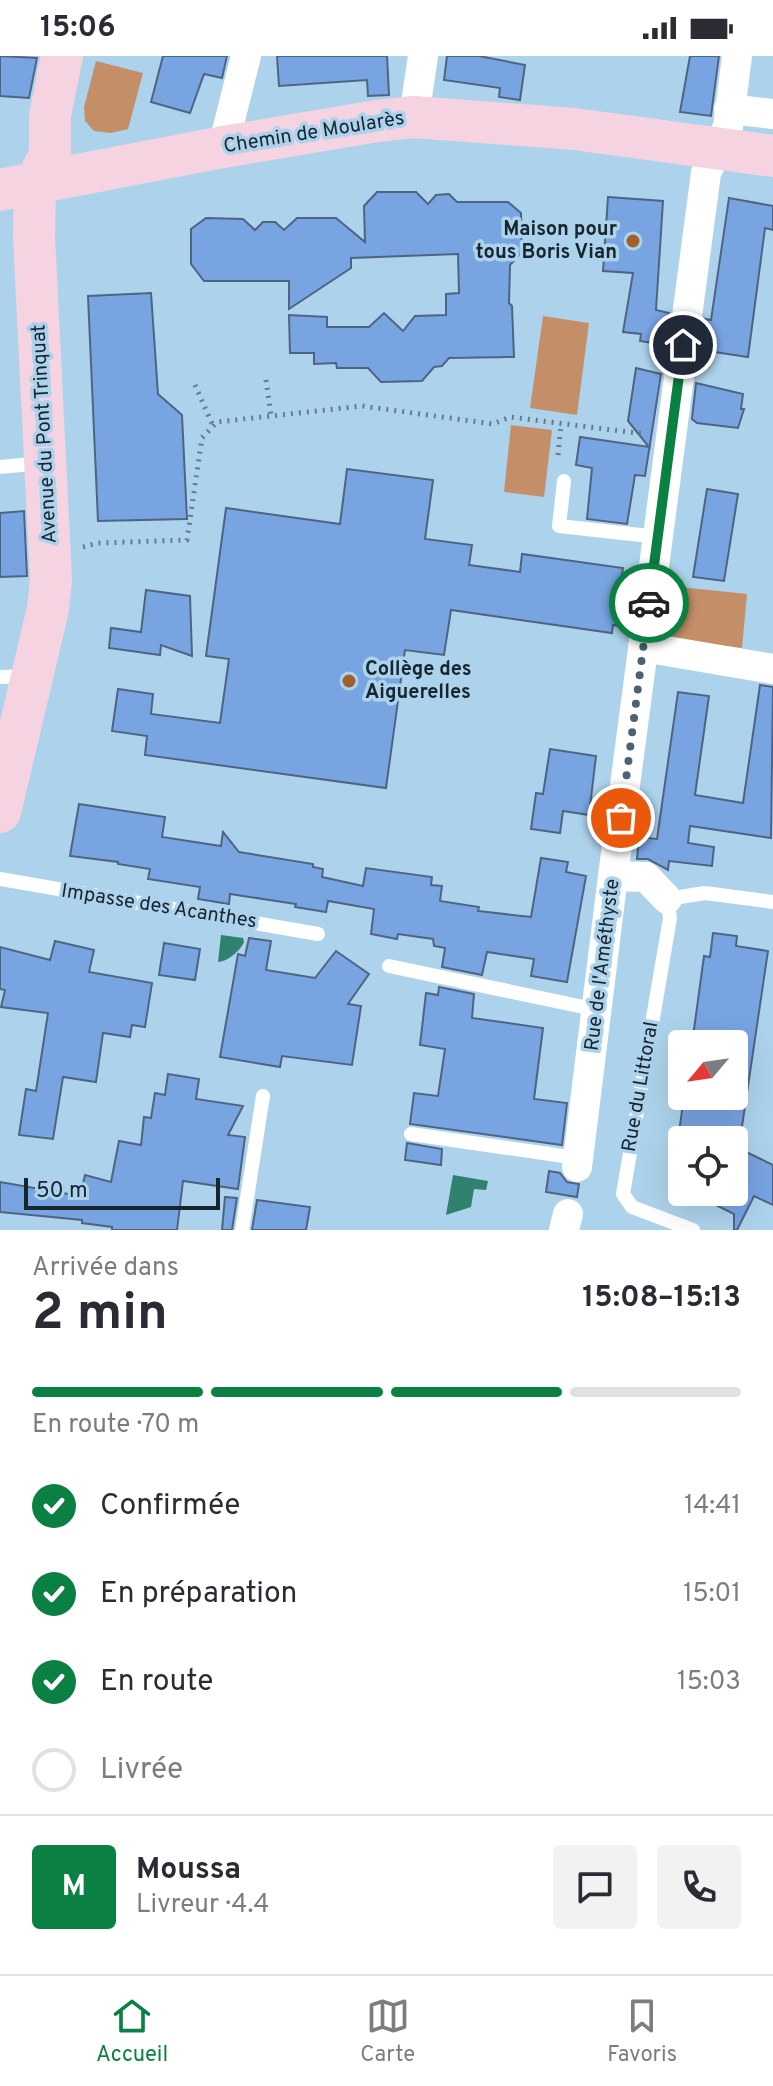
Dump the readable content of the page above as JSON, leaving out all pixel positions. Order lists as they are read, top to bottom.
{
  "streets": {
    "main road": ["Chemin de Moularès", "Avenue du Pont Trinquat"],
    "street": ["Rue de l'Améthyste"],
    "lane": ["Impasse des Acanthes", "Rue du Littoral"]
  },
  "crossings": [
    ["Chemin de Moularès", "Avenue du Pont Trinquat"],
    ["Chemin de Moularès", "Rue de l'Améthyste"]
  ],
  "places": ["Maison pour tous Boris Vian", "Collège des Aiguerelles"],
  "scale_bar": "50 m",
  "north": "bottom left",
  "page": {
    "status": "15:06",
    "scale": "50 m",
    "heading": ["2 min", "Arrivée dans", "15:08–15:13"],
    "panel": ["Moussa", "Livreur · 4.4"],
    "bar": "En route · 70 m",
    "list": [
      ["Confirmée", "14:41"],
      ["En préparation", "15:01"],
      ["En route", "15:03"],
      "Livrée"
    ],
    "round": "M",
    "tabs": ["Accueil", "Carte", "Favoris"]
  }
}
